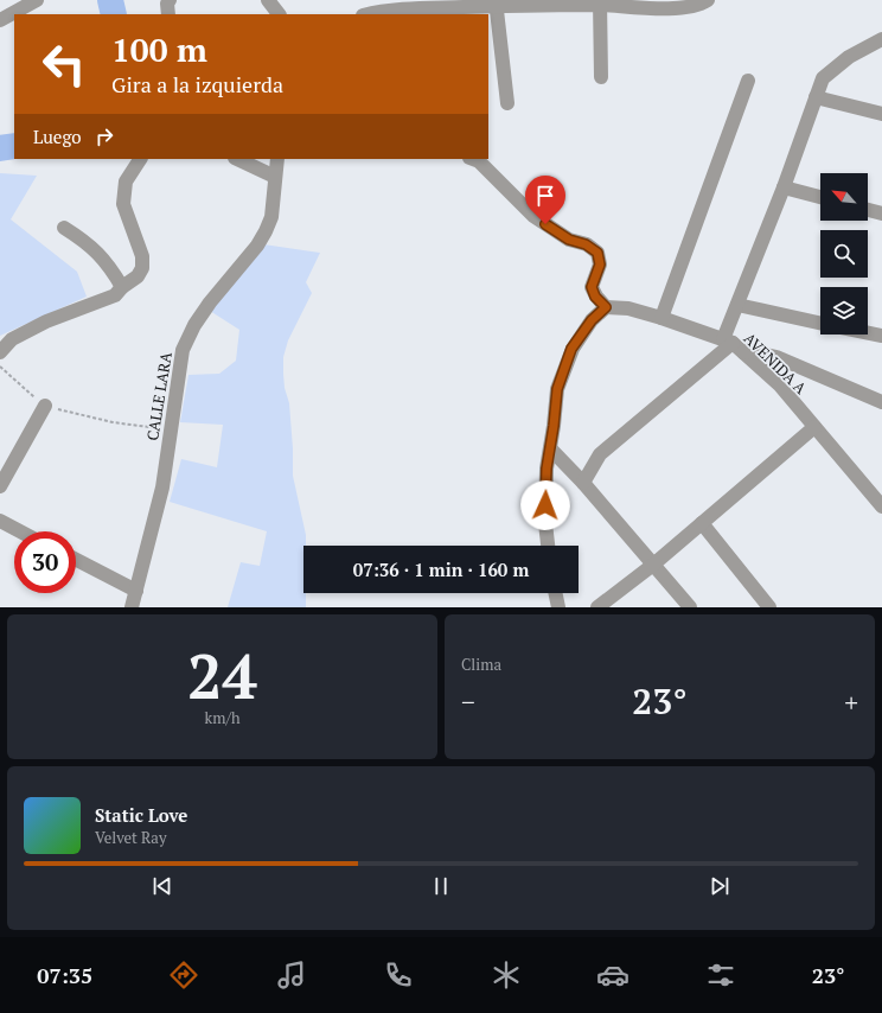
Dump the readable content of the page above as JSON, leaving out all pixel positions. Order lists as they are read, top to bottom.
{
  "streets": {
    "street": ["AVENIDA A", "CALLE LARA"]
  },
  "north": "top left",
  "page": {
    "turn": ["100 m", "Gira a la izquierda"],
    "then": "Luego",
    "limit": "30",
    "trip": "07:36 · 1 min · 160 m",
    "tile": [
      ["24", "km/h"],
      "Clima"
    ],
    "heat": ["−", "23°", "+"],
    "song": ["Static Love", "Velvet Ray"],
    "tabs": ["07:35", "23°"]
  }
}
